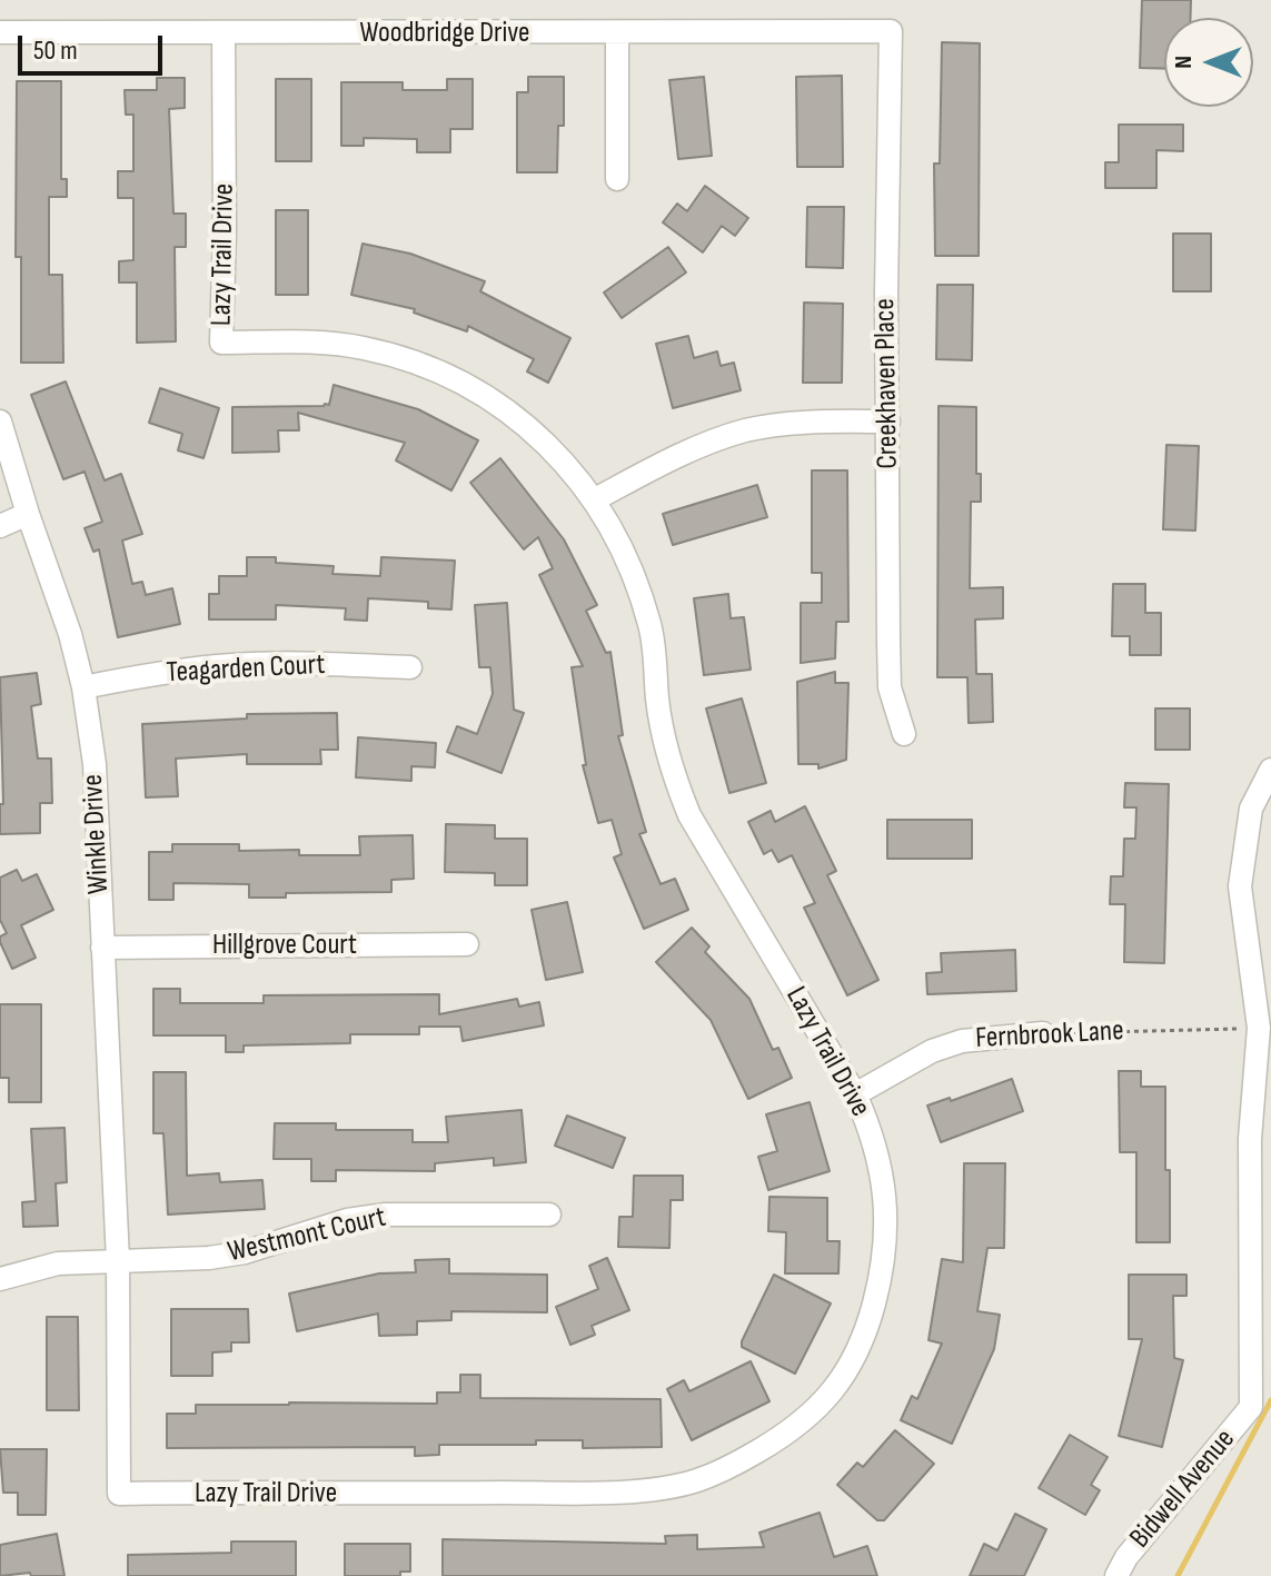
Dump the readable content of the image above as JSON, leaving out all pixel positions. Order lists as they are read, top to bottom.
{
  "streets": {
    "street": [
      "Woodbridge Drive",
      "Lazy Trail Drive",
      "Creekhaven Place",
      "Teagarden Court",
      "Winkle Drive",
      "Hillgrove Court",
      "Fernbrook Lane",
      "Westmont Court",
      "Bidwell Avenue"
    ]
  },
  "crossings": [
    ["Woodbridge Drive", "Lazy Trail Drive"],
    ["Woodbridge Drive", "Creekhaven Place"],
    ["Lazy Trail Drive", "Winkle Drive"],
    ["Lazy Trail Drive", "Fernbrook Lane"],
    ["Lazy Trail Drive", "Westmont Court"],
    ["Teagarden Court", "Winkle Drive"],
    ["Winkle Drive", "Hillgrove Court"],
    ["Winkle Drive", "Westmont Court"],
    ["Fernbrook Lane", "Bidwell Avenue"]
  ],
  "scale_bar": "50 m",
  "north": "left"
}
